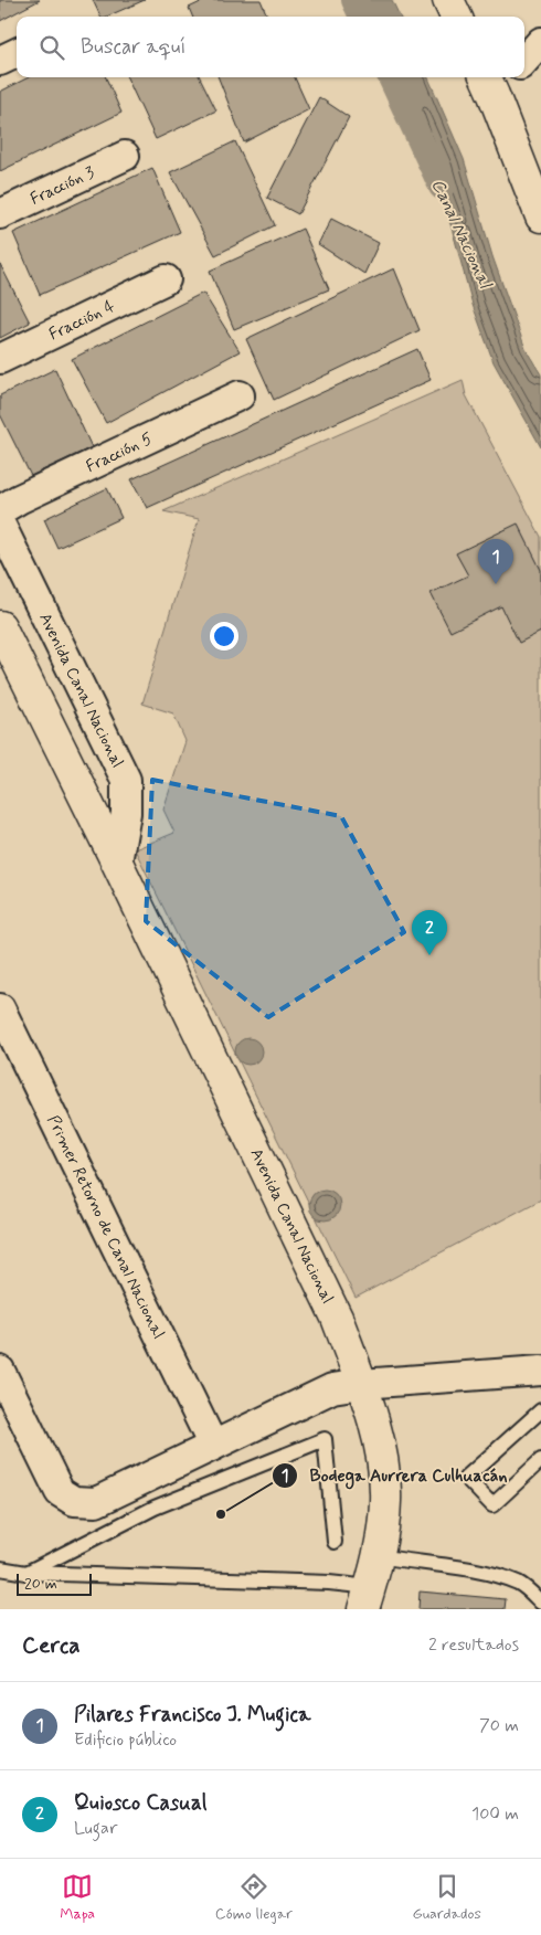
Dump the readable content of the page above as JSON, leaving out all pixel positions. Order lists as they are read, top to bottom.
{
  "streets": {
    "street": [
      "Fracción 3",
      "Fracción 4",
      "Fracción 5",
      "Avenida Canal Nacional",
      "Primer Retorno de Canal Nacional"
    ]
  },
  "water": ["Canal Nacional"],
  "places": ["Bodega Aurrera Culhuacán"],
  "scale_bar": "20 m",
  "page": {
    "search": "Buscar aquí",
    "pins": ["1", "2"],
    "scale": "20 m",
    "heading": ["Cerca", "2 resultados"],
    "list": [
      {
        "mark": "1",
        "name": "Pilares Francisco J. Mugica",
        "note": "Edificio público",
        "value": "70 m"
      },
      {
        "mark": "2",
        "name": "Quiosco Casual",
        "note": "Lugar",
        "value": "100 m"
      }
    ],
    "nav": ["Mapa", "Cómo llegar", "Guardados"]
  }
}
